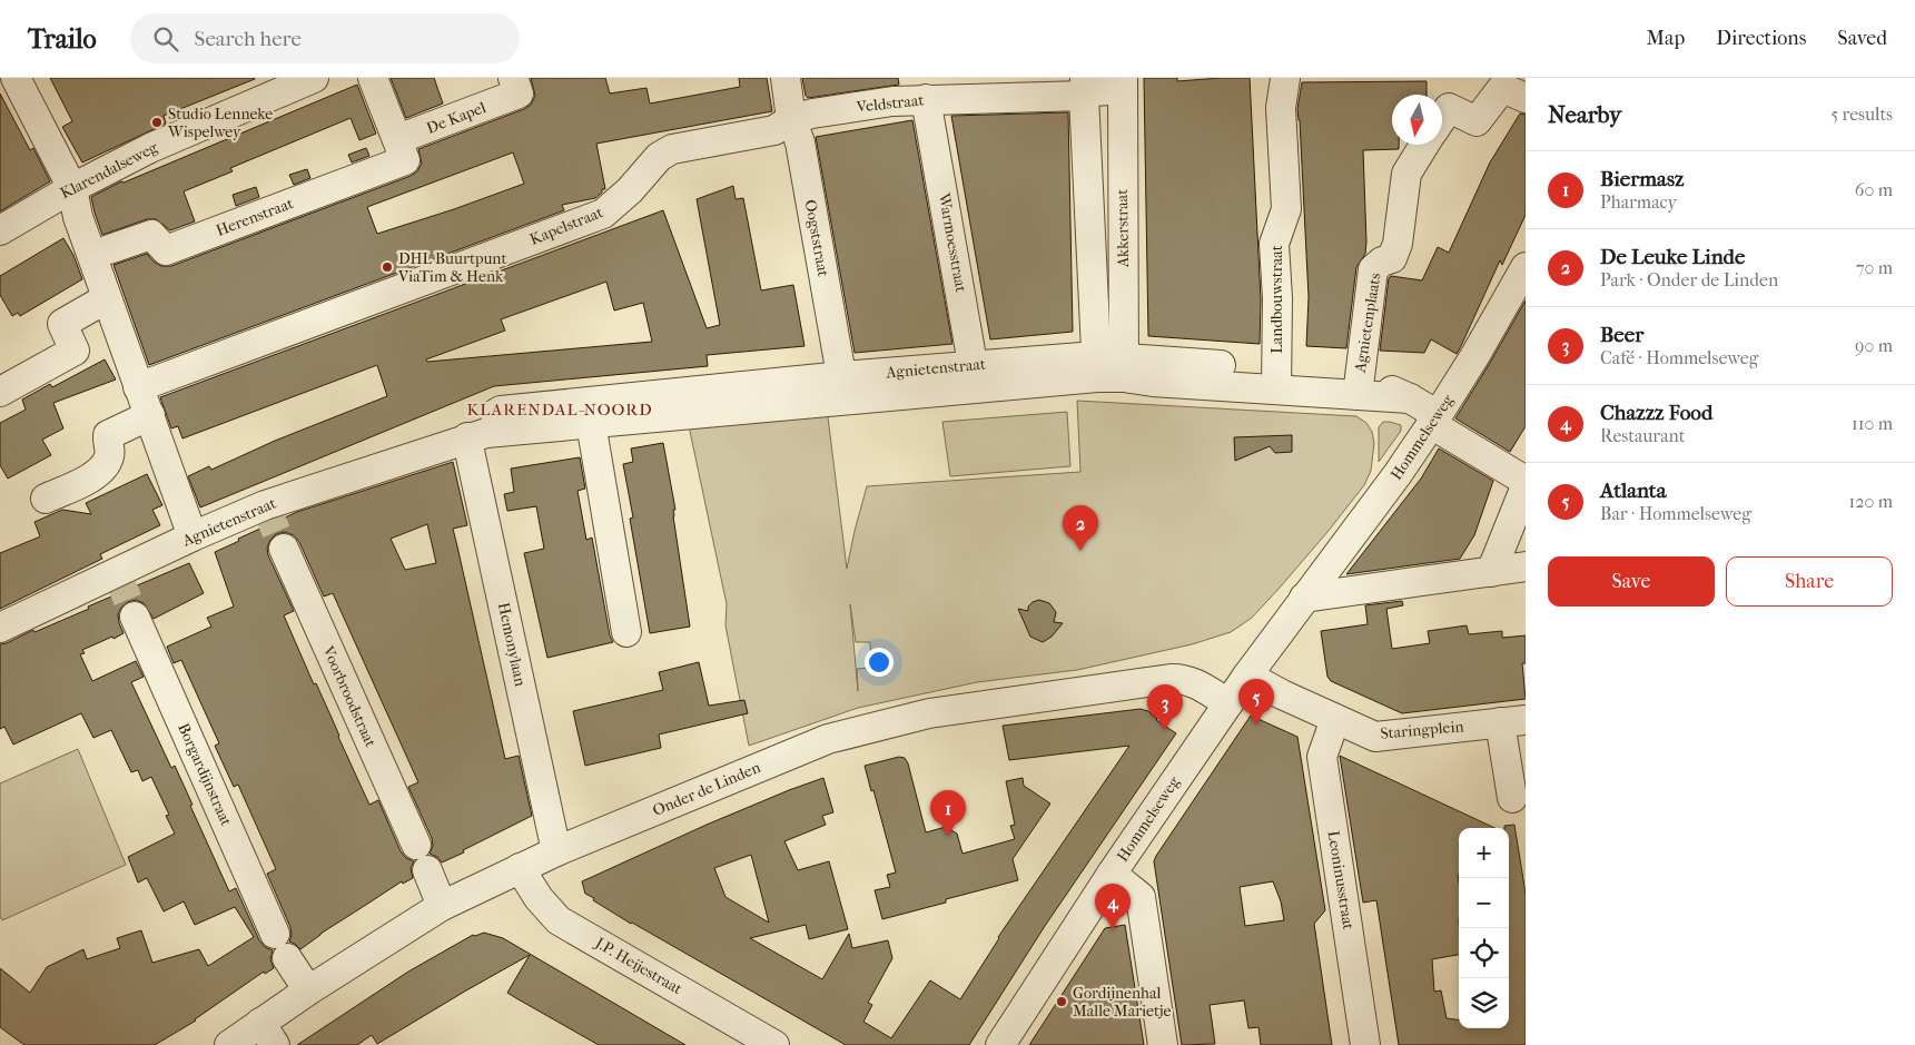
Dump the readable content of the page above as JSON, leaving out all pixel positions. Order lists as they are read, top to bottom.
{
  "streets": {
    "street": [
      "Veldstraat",
      "De Kapel",
      "Klarendalseweg",
      "Herenstraat",
      "Kapelstraat",
      "Akkerstraat",
      "Oogststraat",
      "Warmoesstraat",
      "Landbouwstraat",
      "Agnietenplaats",
      "Agnietenstraat",
      "Hommelseweg",
      "Hemonylaan",
      "Voorbroodstraat",
      "Staringplein",
      "Borgardijnstraat",
      "Onder de Linden",
      "Leoninusstraat",
      "J.P. Heijestraat"
    ]
  },
  "crossings": [
    ["Veldstraat", "Kapelstraat"],
    ["Veldstraat", "Akkerstraat"],
    ["Veldstraat", "Oogststraat"],
    ["Veldstraat", "Warmoesstraat"],
    ["De Kapel", "Herenstraat"],
    ["Kapelstraat", "Oogststraat"],
    ["Akkerstraat", "Agnietenstraat"],
    ["Oogststraat", "Agnietenstraat"],
    ["Warmoesstraat", "Agnietenstraat"],
    ["Landbouwstraat", "Agnietenstraat"],
    ["Agnietenplaats", "Agnietenstraat"],
    ["Agnietenstraat", "Hommelseweg"],
    ["Agnietenstraat", "Hemonylaan"],
    ["Hommelseweg", "Staringplein"],
    ["Hommelseweg", "Onder de Linden"],
    ["Hemonylaan", "Onder de Linden"],
    ["Voorbroodstraat", "Onder de Linden"],
    ["Staringplein", "Leoninusstraat"],
    ["Borgardijnstraat", "Onder de Linden"],
    ["Onder de Linden", "J.P. Heijestraat"]
  ],
  "districts": ["KLARENDAL-NOORD"],
  "places": ["Studio Lenneke Wispelwey", "DHL Buurtpunt ViaTim & Henk", "Gordijnenhal Malle Marietje"],
  "north": "bottom",
  "page": {
    "header": "Trailo",
    "search": "Search here",
    "nav": ["Map", "Directions", "Saved"],
    "heading": ["Nearby", "5 results"],
    "list": [
      {
        "mark": "1",
        "name": "Biermasz",
        "note": "Pharmacy",
        "value": "60 m"
      },
      {
        "mark": "2",
        "name": "De Leuke Linde",
        "note": "Park · Onder de Linden",
        "value": "70 m"
      },
      {
        "mark": "3",
        "name": "Beer",
        "note": "Café · Hommelseweg",
        "value": "90 m"
      },
      {
        "mark": "4",
        "name": "Chazzz Food",
        "note": "Restaurant",
        "value": "110 m"
      },
      {
        "mark": "5",
        "name": "Atlanta",
        "note": "Bar · Hommelseweg",
        "value": "120 m"
      }
    ],
    "pins": [
      "2",
      "5",
      "3",
      "1",
      "4"
    ],
    "buttons": ["Save", "Share"],
    "map_buttons": ["+", "−"]
  }
}
